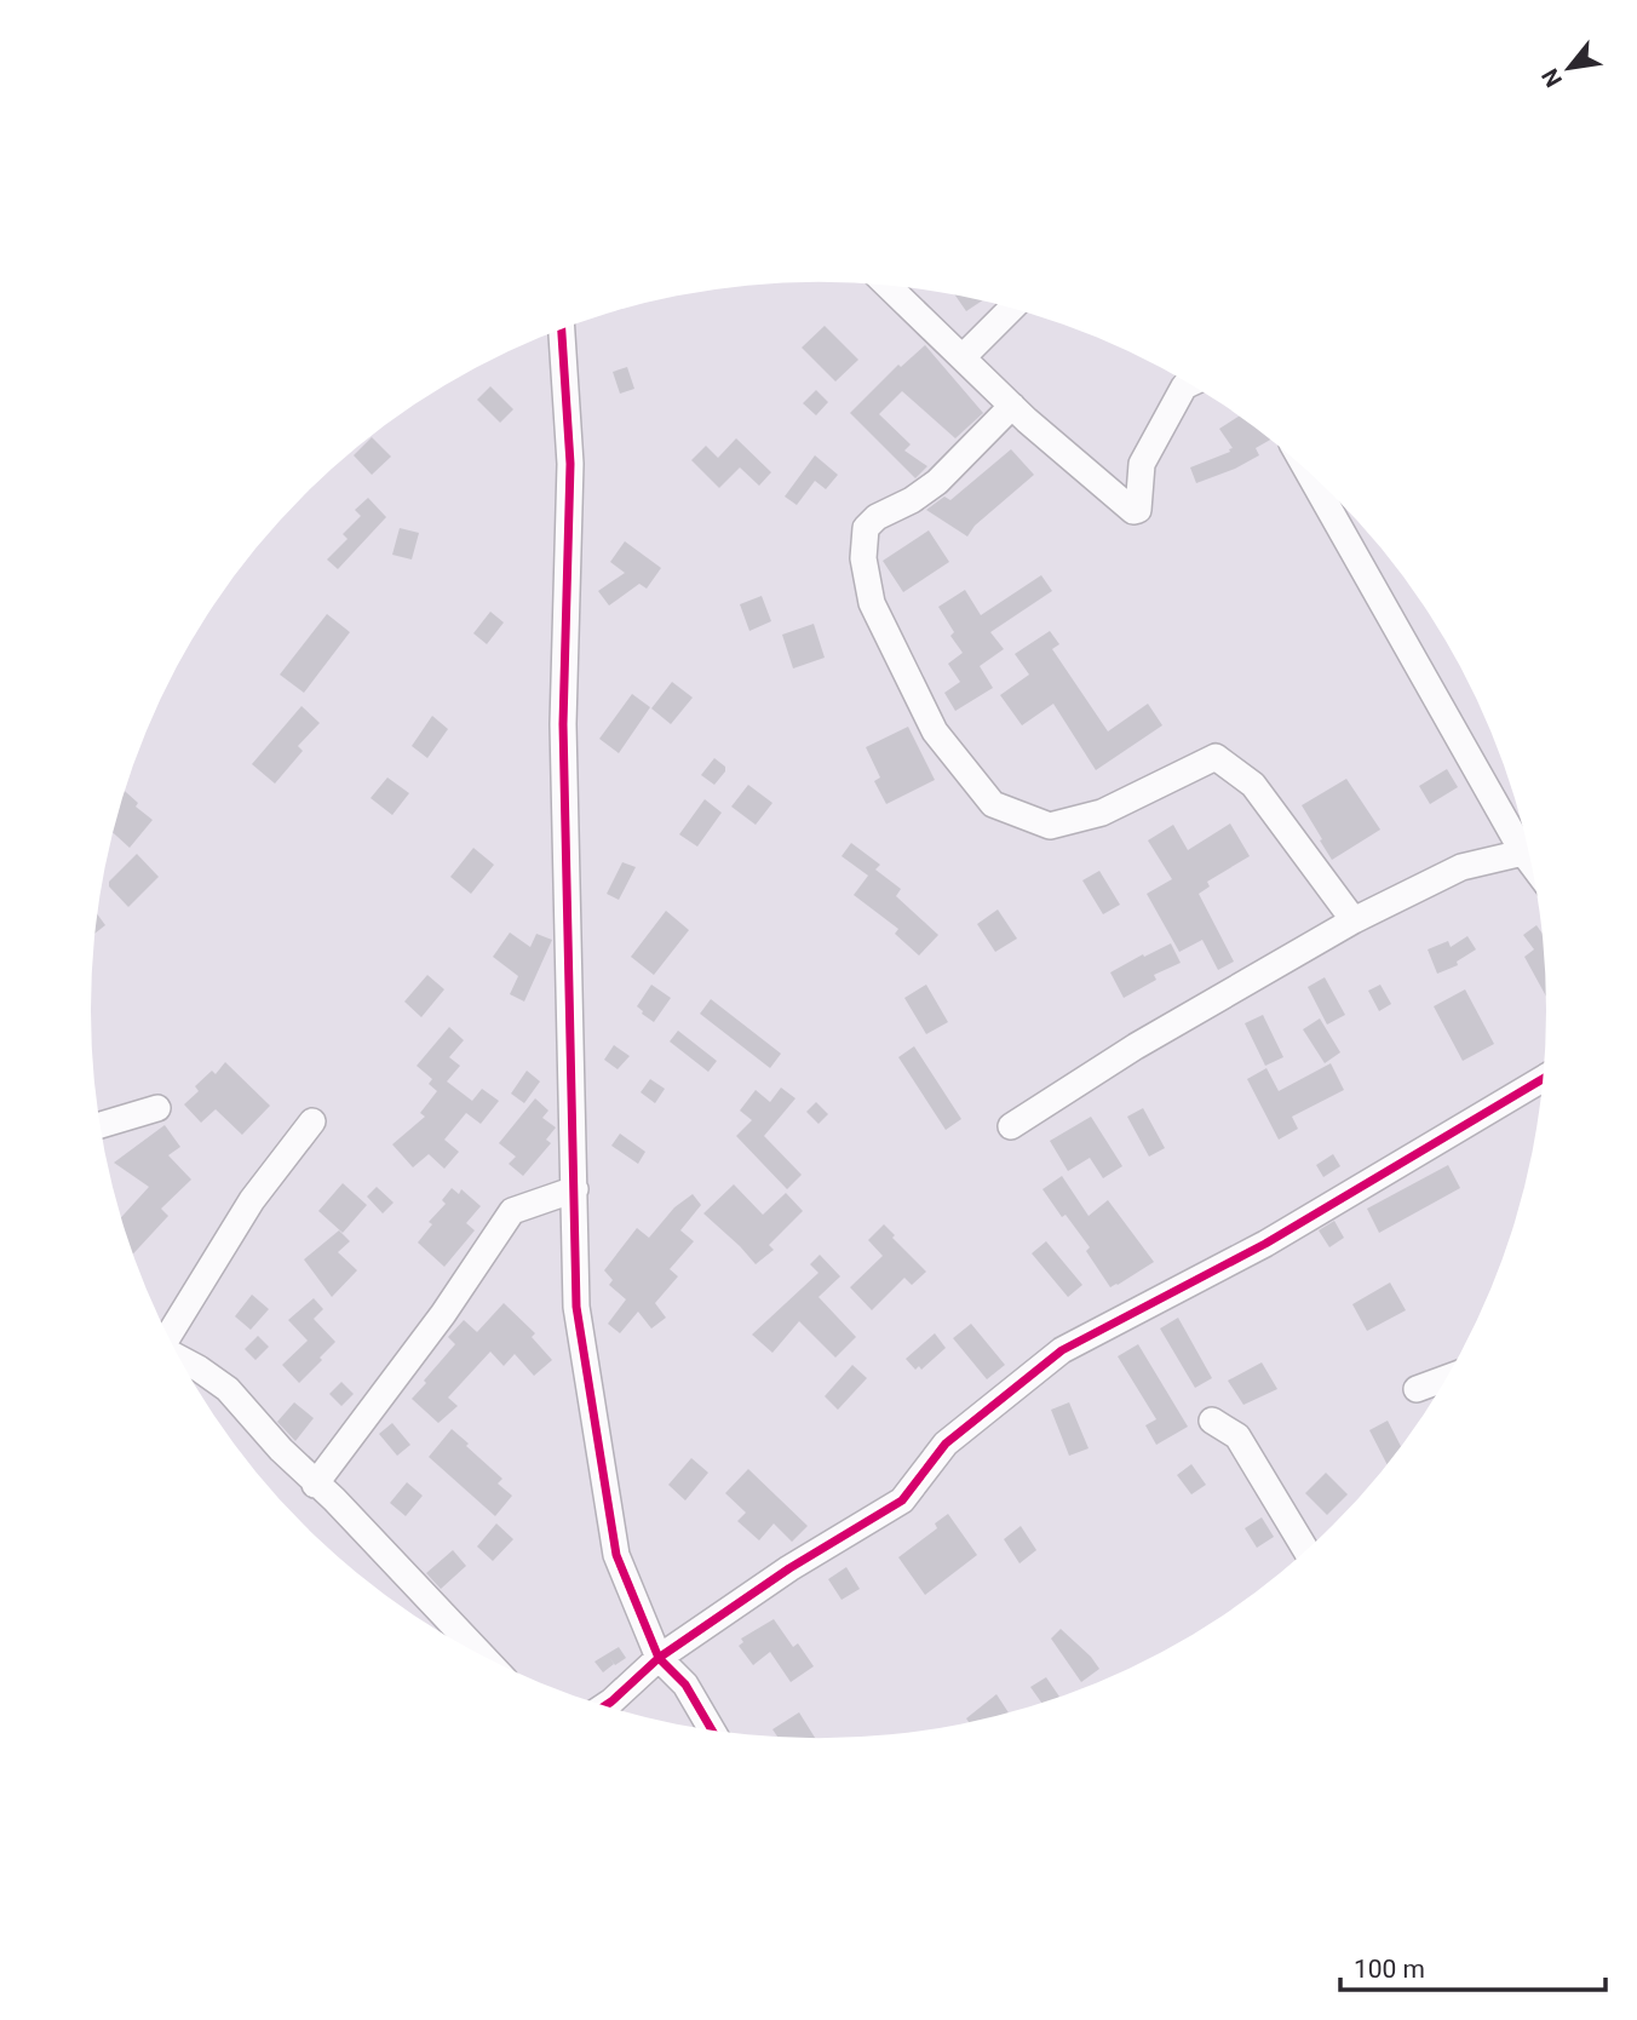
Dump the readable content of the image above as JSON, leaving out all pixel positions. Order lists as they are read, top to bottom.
{
  "scale_bar": "100 m",
  "north": "bottom left"
}
